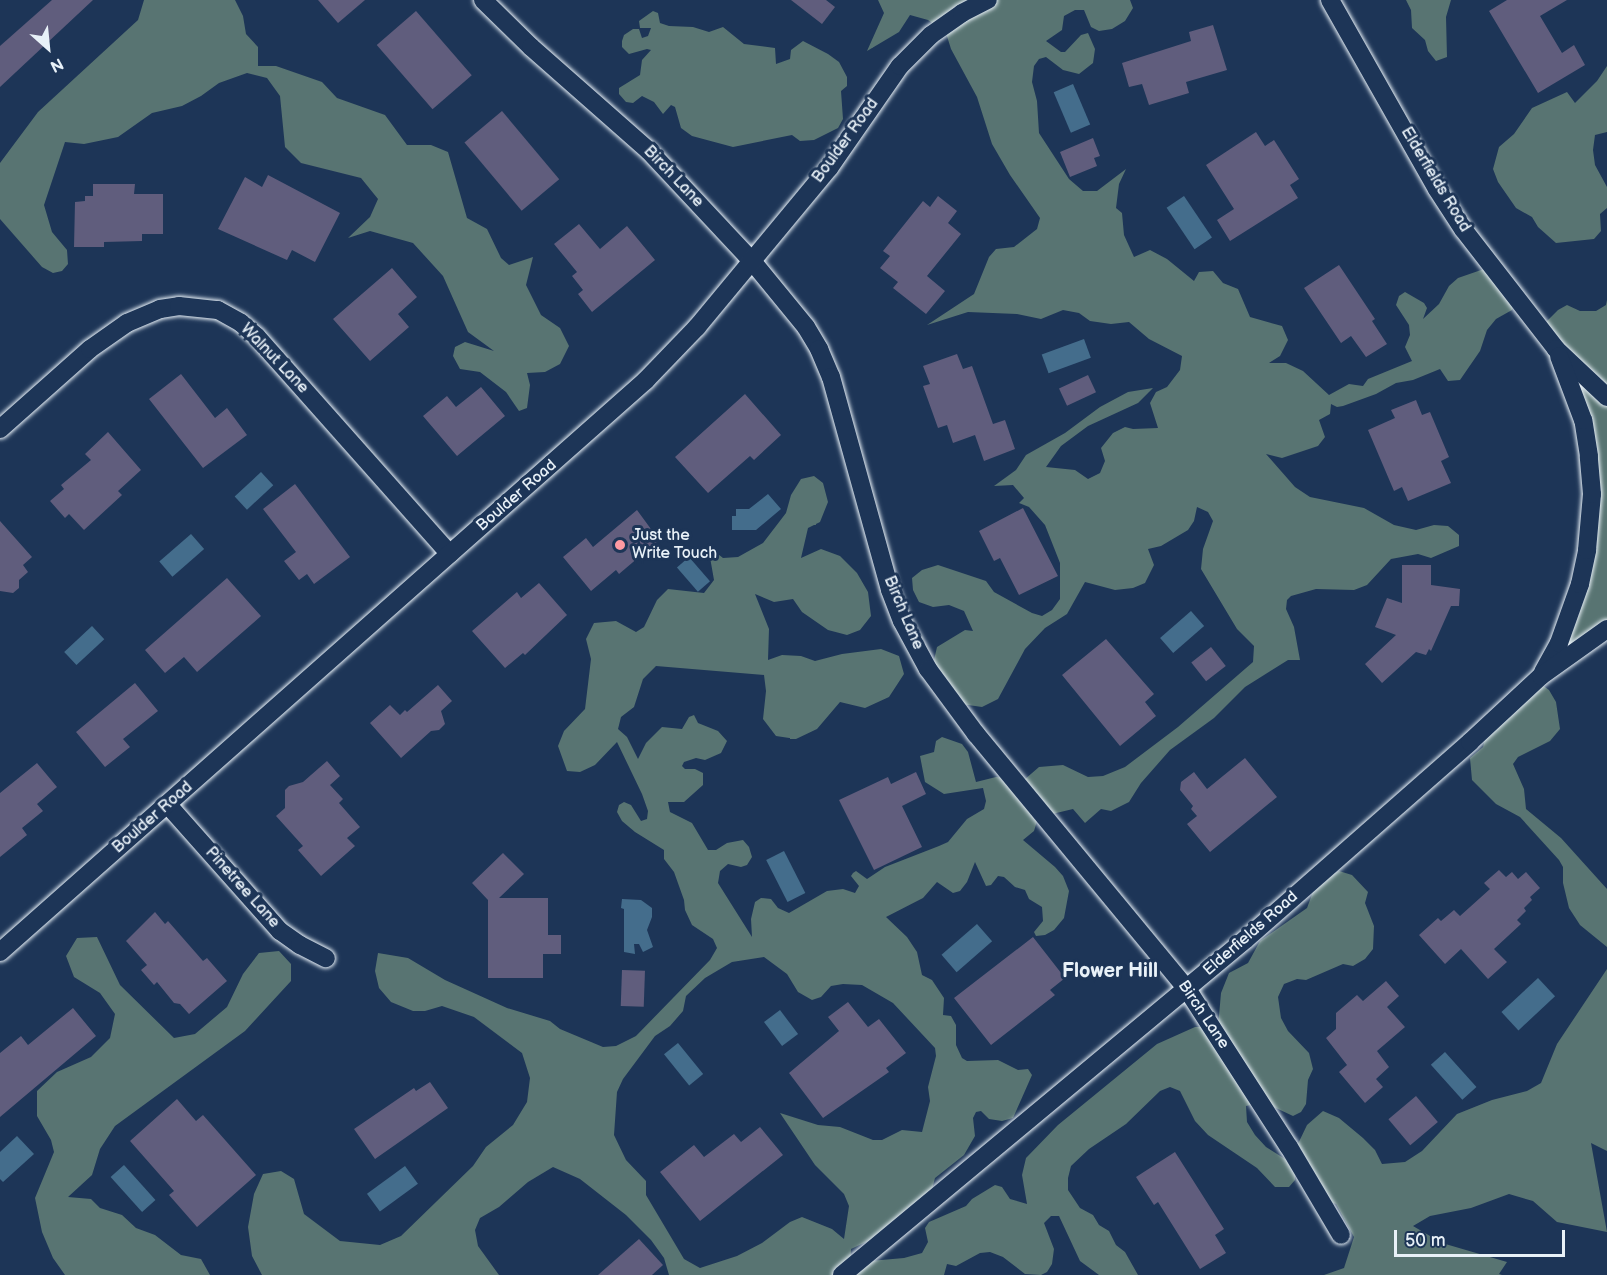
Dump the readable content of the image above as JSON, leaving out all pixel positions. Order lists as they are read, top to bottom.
{
  "streets": {
    "street": [
      "Boulder Road",
      "Birch Lane",
      "Elderfields Road",
      "Walnut Lane",
      "Pinetree Lane"
    ]
  },
  "crossings": [
    ["Boulder Road", "Birch Lane"],
    ["Boulder Road", "Walnut Lane"],
    ["Boulder Road", "Pinetree Lane"],
    ["Birch Lane", "Elderfields Road"]
  ],
  "districts": ["Flower Hill"],
  "places": ["Just the Write Touch"],
  "scale_bar": "50 m",
  "north": "bottom right"
}
